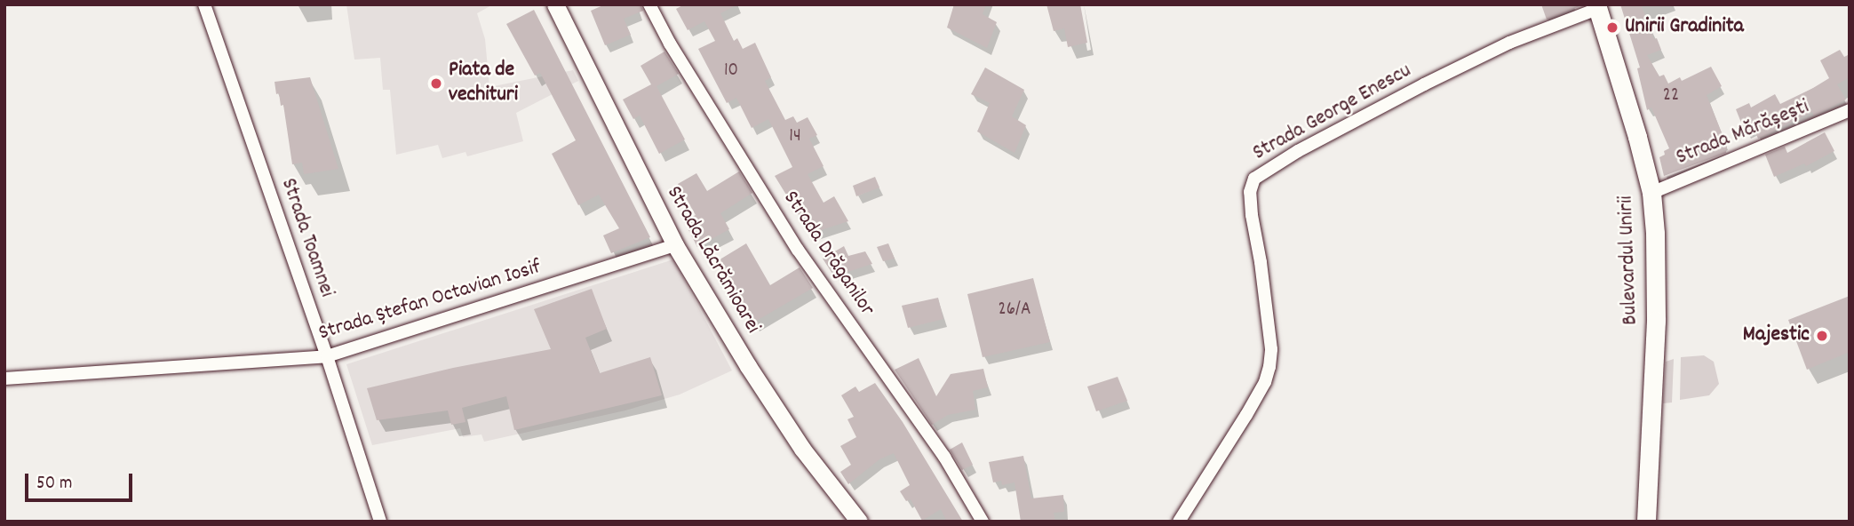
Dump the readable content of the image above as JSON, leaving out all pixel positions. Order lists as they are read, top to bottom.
{
  "streets": {
    "main road": ["Strada Lăcrămioarei", "Bulevardul Unirii"],
    "street": [
      "Strada George Enescu",
      "Strada Mărășești",
      "Strada Toamnei",
      "Strada Drăganilor",
      "Strada Ștefan Octavian Iosif"
    ]
  },
  "crossings": [
    ["Strada George Enescu", "Bulevardul Unirii"],
    ["Strada Mărășești", "Bulevardul Unirii"],
    ["Strada Toamnei", "Strada Ștefan Octavian Iosif"],
    ["Strada Lăcrămioarei", "Strada Ștefan Octavian Iosif"]
  ],
  "places": ["Unirii Gradinita", "Piata de vechituri", "Majestic"],
  "house_numbers": [
    "10",
    "22",
    "14",
    "26/A"
  ],
  "scale_bar": "50 m"
}
